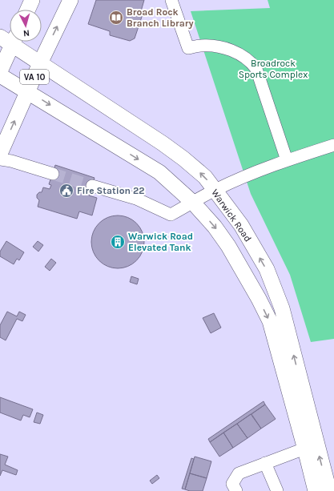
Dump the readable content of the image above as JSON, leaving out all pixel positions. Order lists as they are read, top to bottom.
{
  "streets": {
    "main road": ["VA 10", "Warwick Road"]
  },
  "crossings": [
    ["VA 10", "Warwick Road"]
  ],
  "parks": ["Broadrock Sports Complex"],
  "places": {
    "library": ["Broad Rock Branch Library"],
    "public building": ["Fire Station 22"],
    "building": ["Warwick Road Elevated Tank"]
  },
  "north": "bottom"
}
